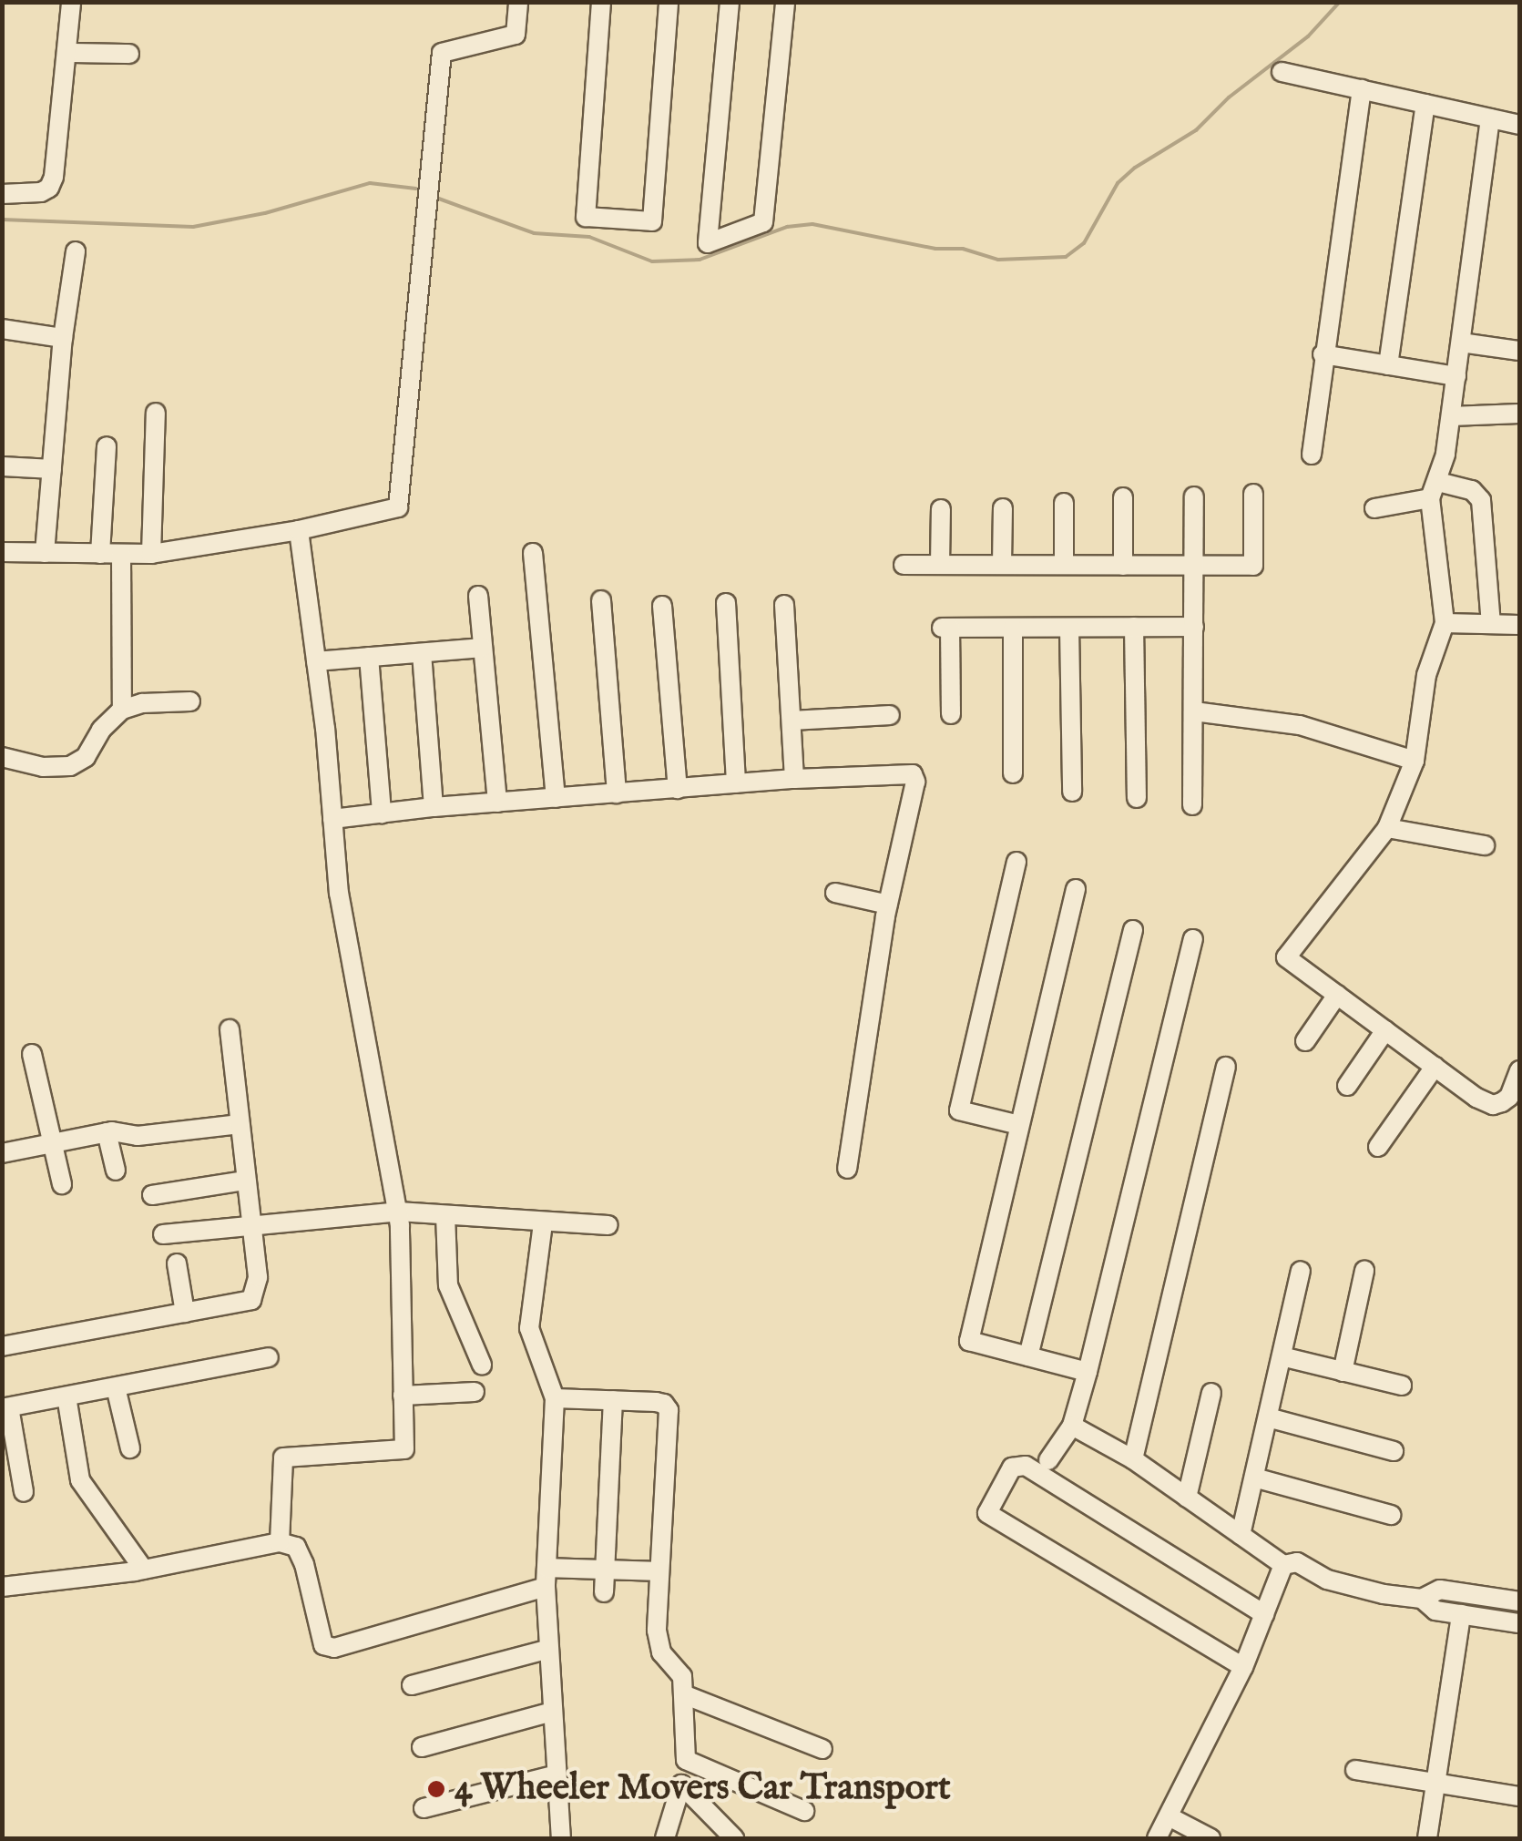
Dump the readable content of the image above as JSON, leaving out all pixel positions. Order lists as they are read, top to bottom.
{
  "places": ["4 Wheeler Movers Car Transport"]
}
